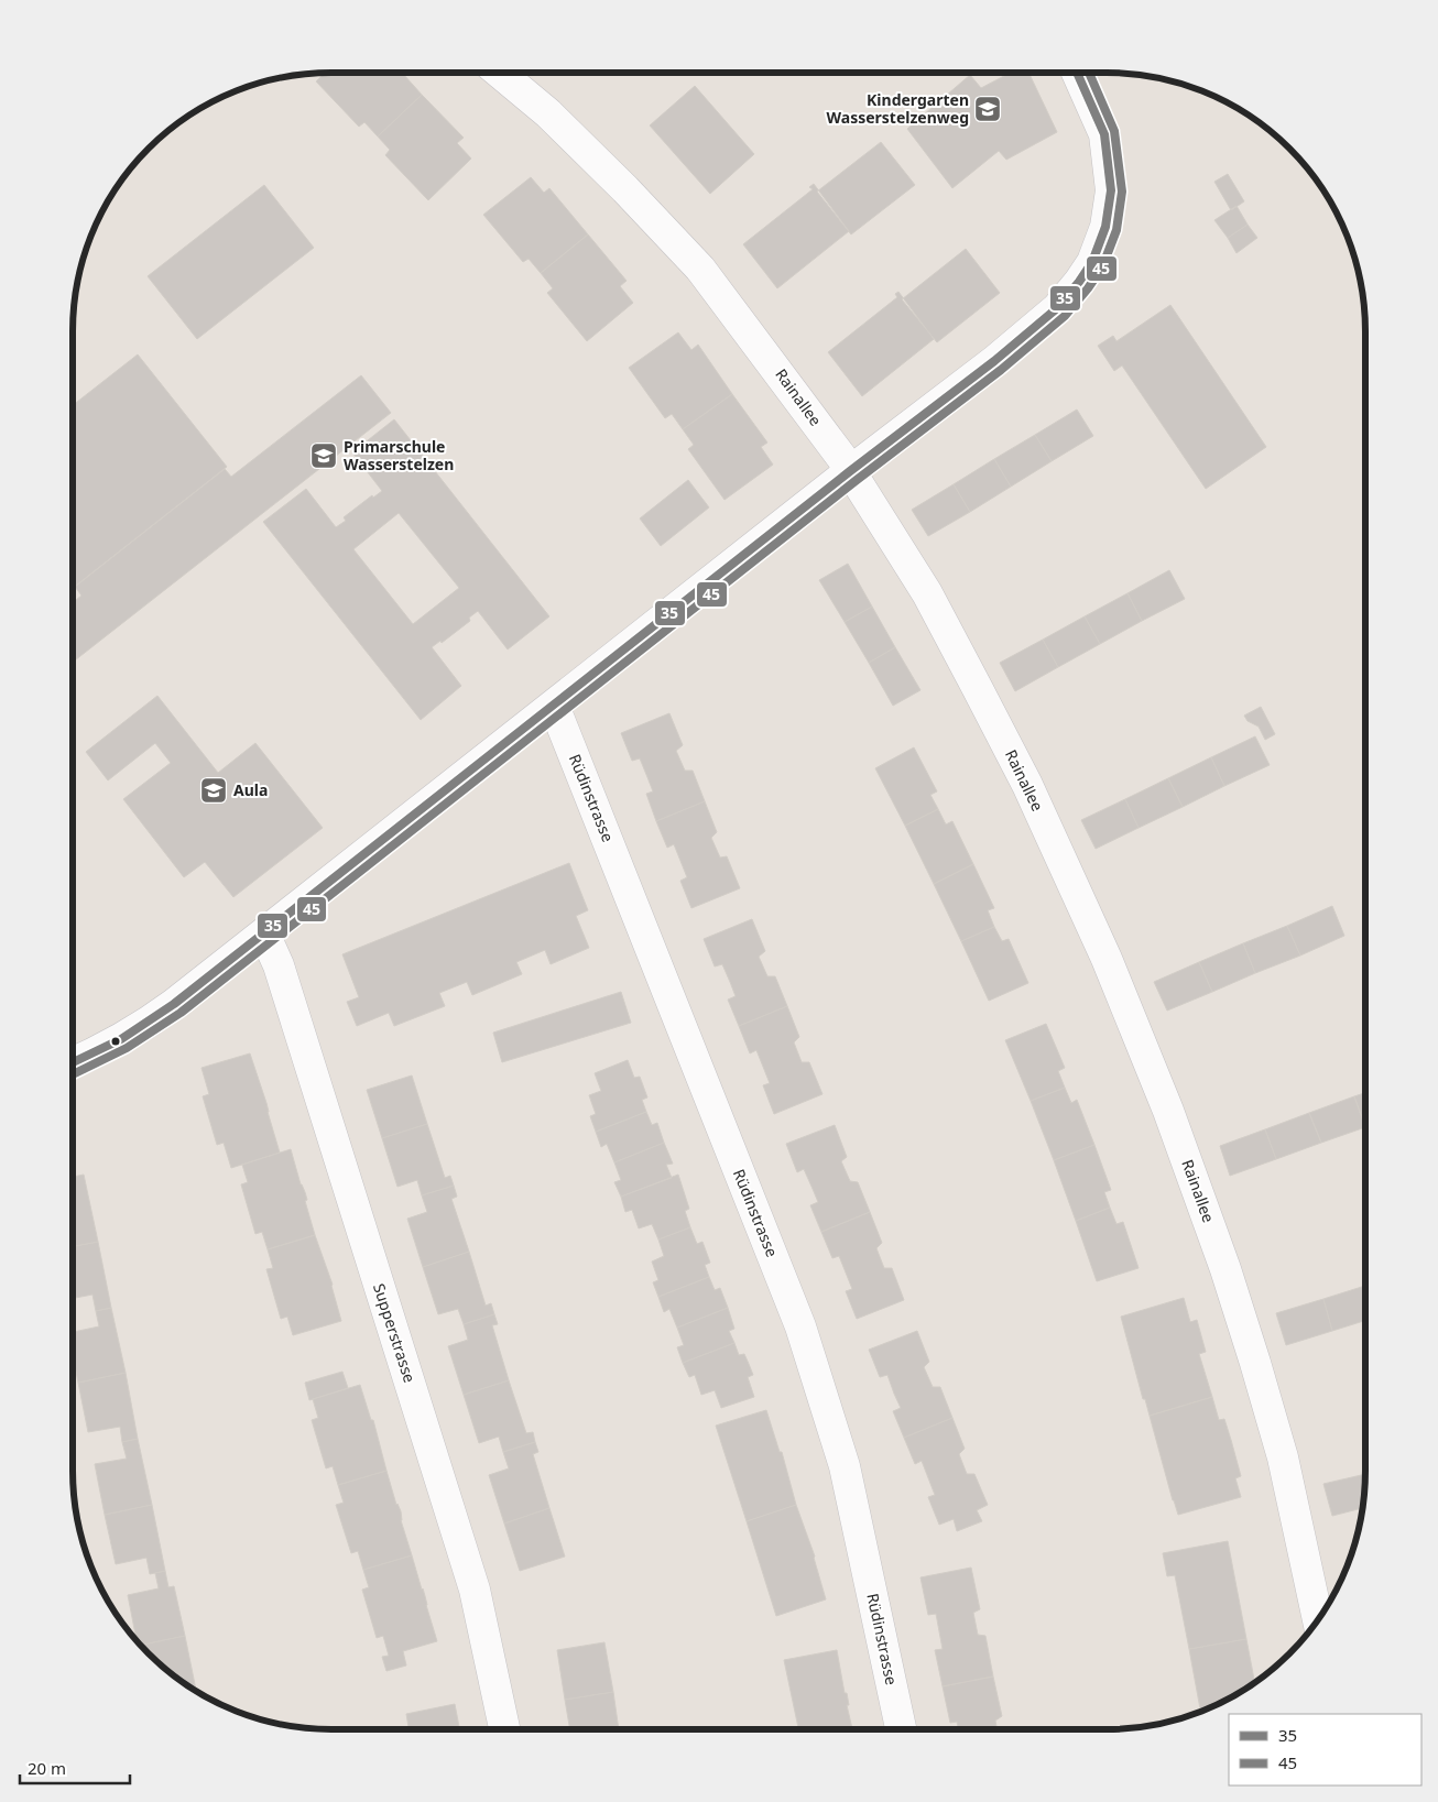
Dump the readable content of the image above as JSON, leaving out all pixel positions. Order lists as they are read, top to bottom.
{
  "streets": {
    "street": ["Rainallee", "Rüdinstrasse", "Supperstrasse"]
  },
  "places": {
    "school or university": ["Kindergarten Wasserstelzenweg", "Primarschule Wasserstelzen", "Aula"]
  },
  "lines": ["transit line 35", "transit line 45"],
  "legend": ["35", "45"],
  "scale_bar": "20 m"
}
